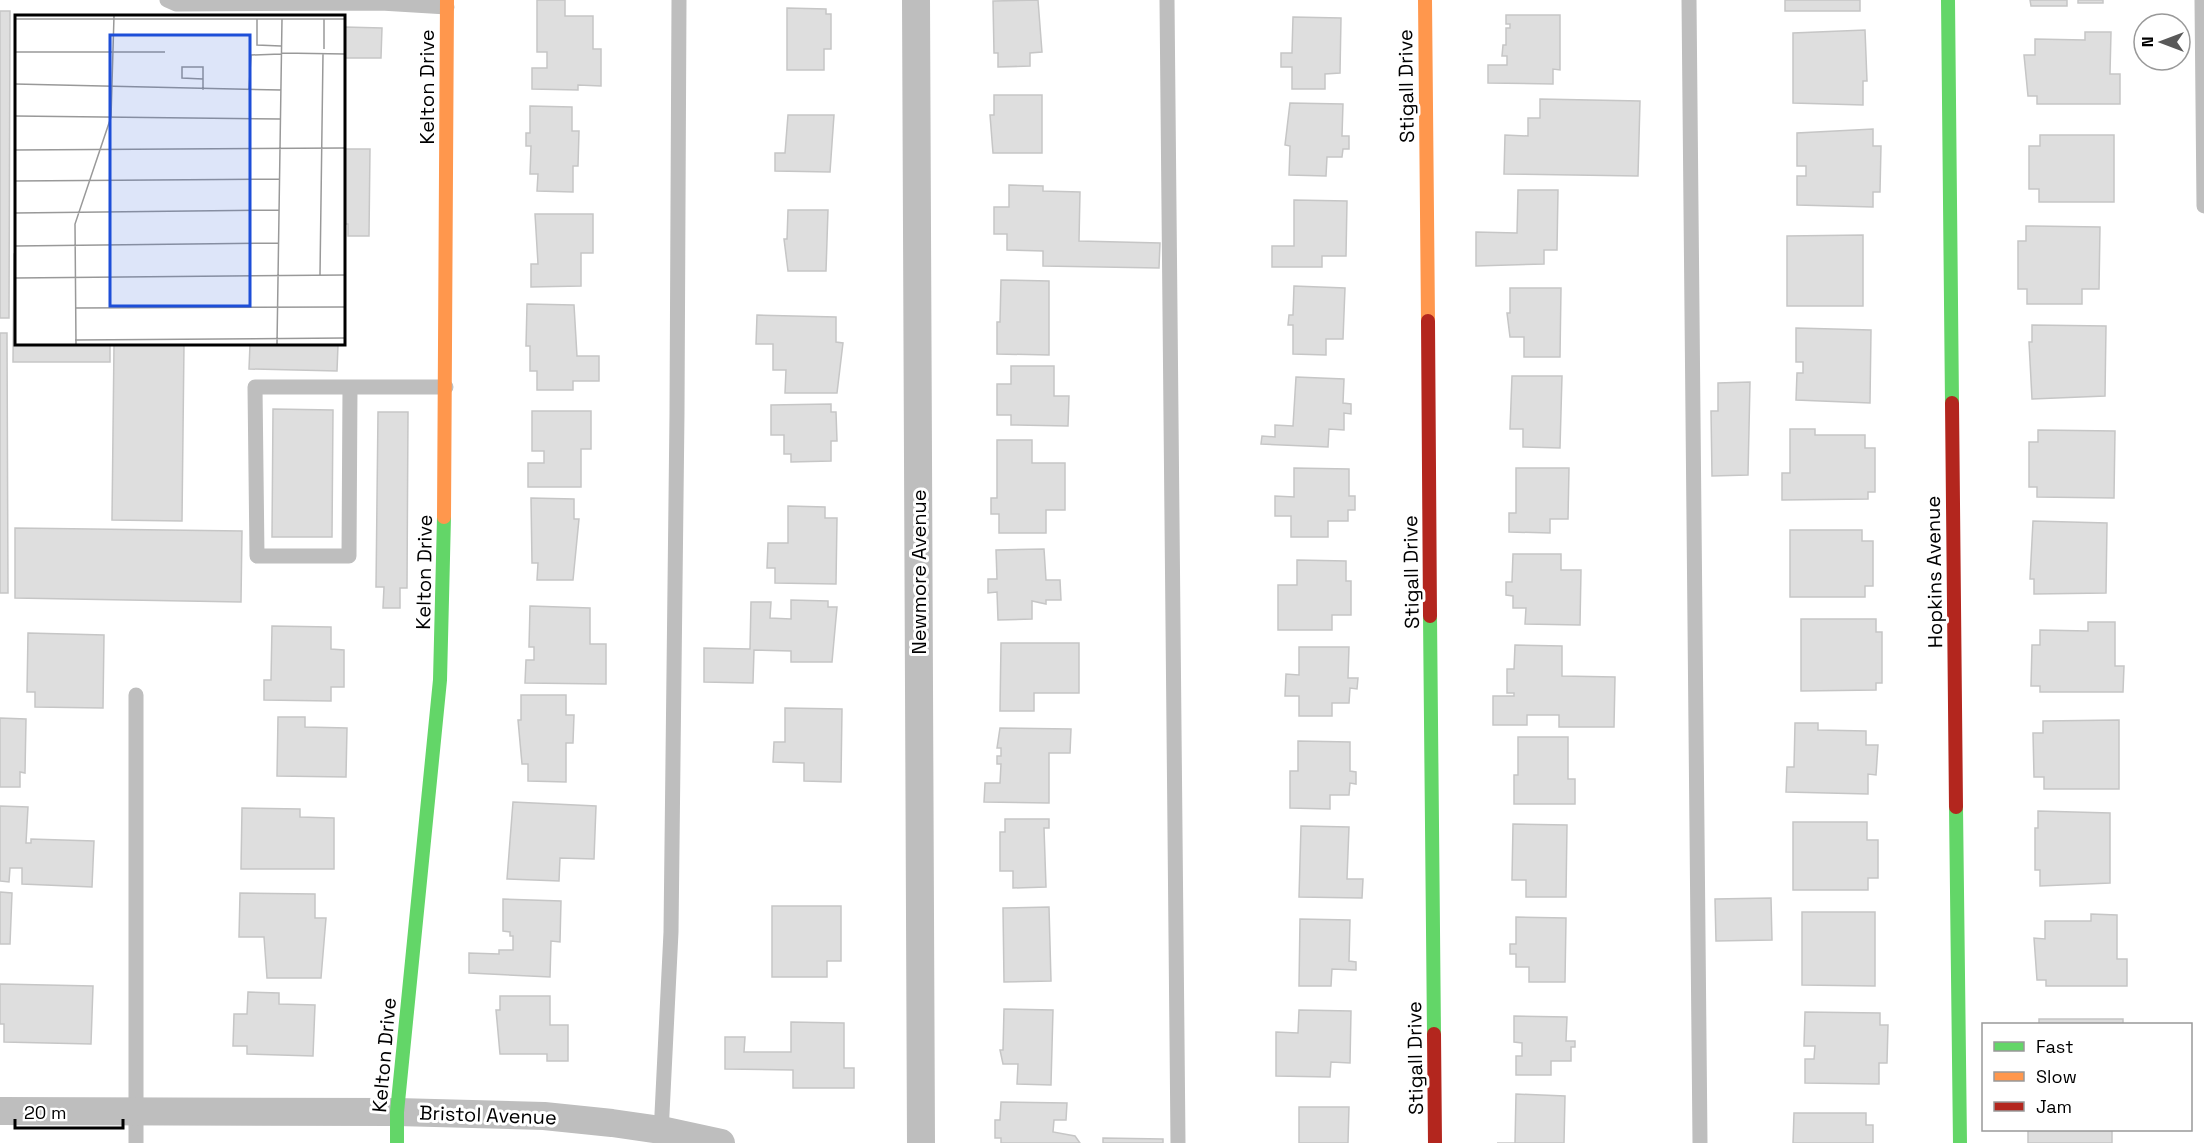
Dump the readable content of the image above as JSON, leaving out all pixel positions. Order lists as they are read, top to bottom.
{
  "streets": {
    "street": [
      "Stigall Drive",
      "Kelton Drive",
      "Newmore Avenue",
      "Hopkins Avenue",
      "Bristol Avenue"
    ]
  },
  "crossings": [
    ["Kelton Drive", "Bristol Avenue"]
  ],
  "legend": ["Fast", "Slow", "Jam"],
  "scale_bar": "20 m",
  "north": "left"
}
